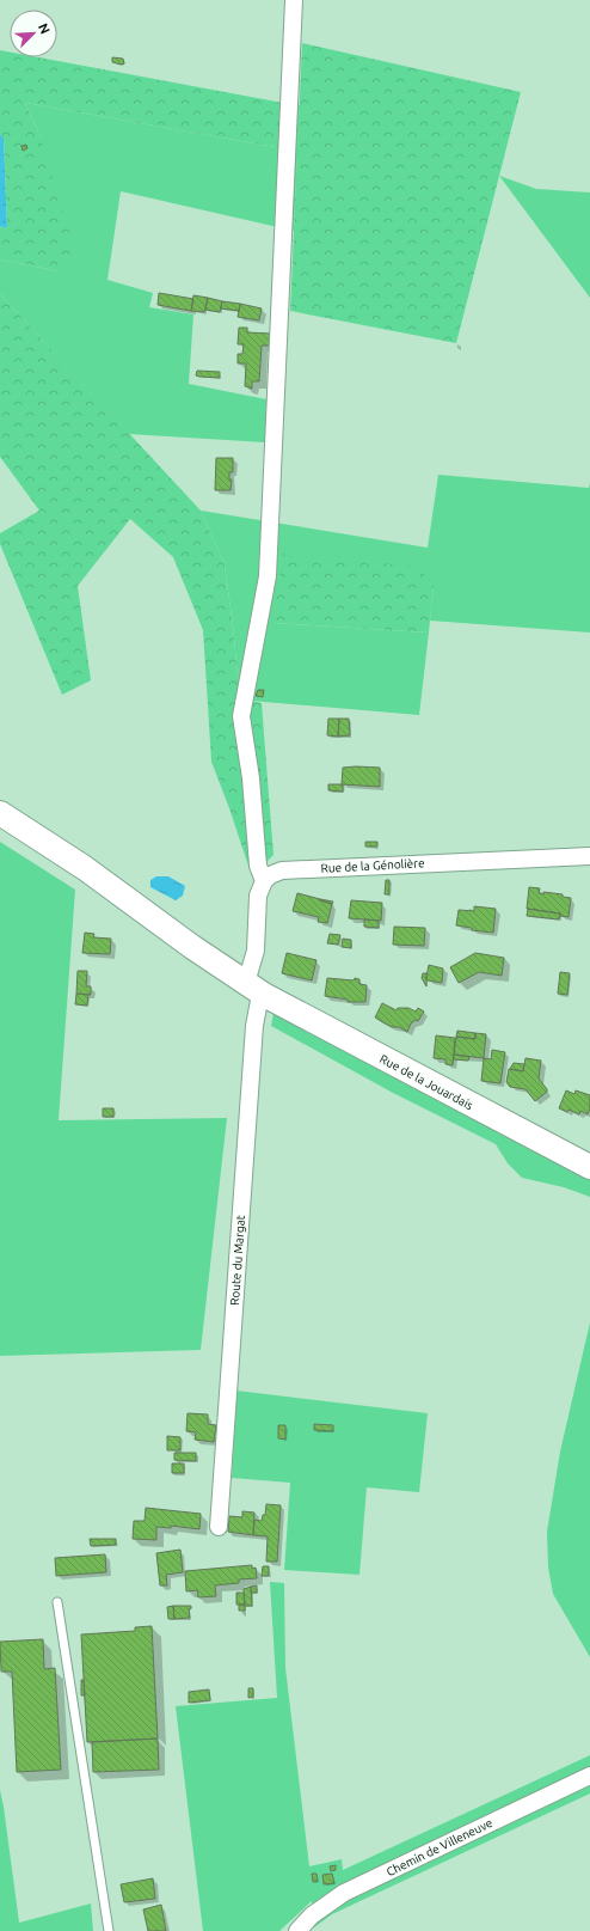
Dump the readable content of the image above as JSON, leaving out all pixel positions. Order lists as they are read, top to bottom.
{
  "streets": {
    "main road": ["Rue de la Jouardais"],
    "street": ["Rue de la Génolière", "Route du Margat", "Chemin de Villeneuve"]
  },
  "crossings": [
    ["Rue de la Jouardais", "Route du Margat"]
  ],
  "north": "top right"
}
